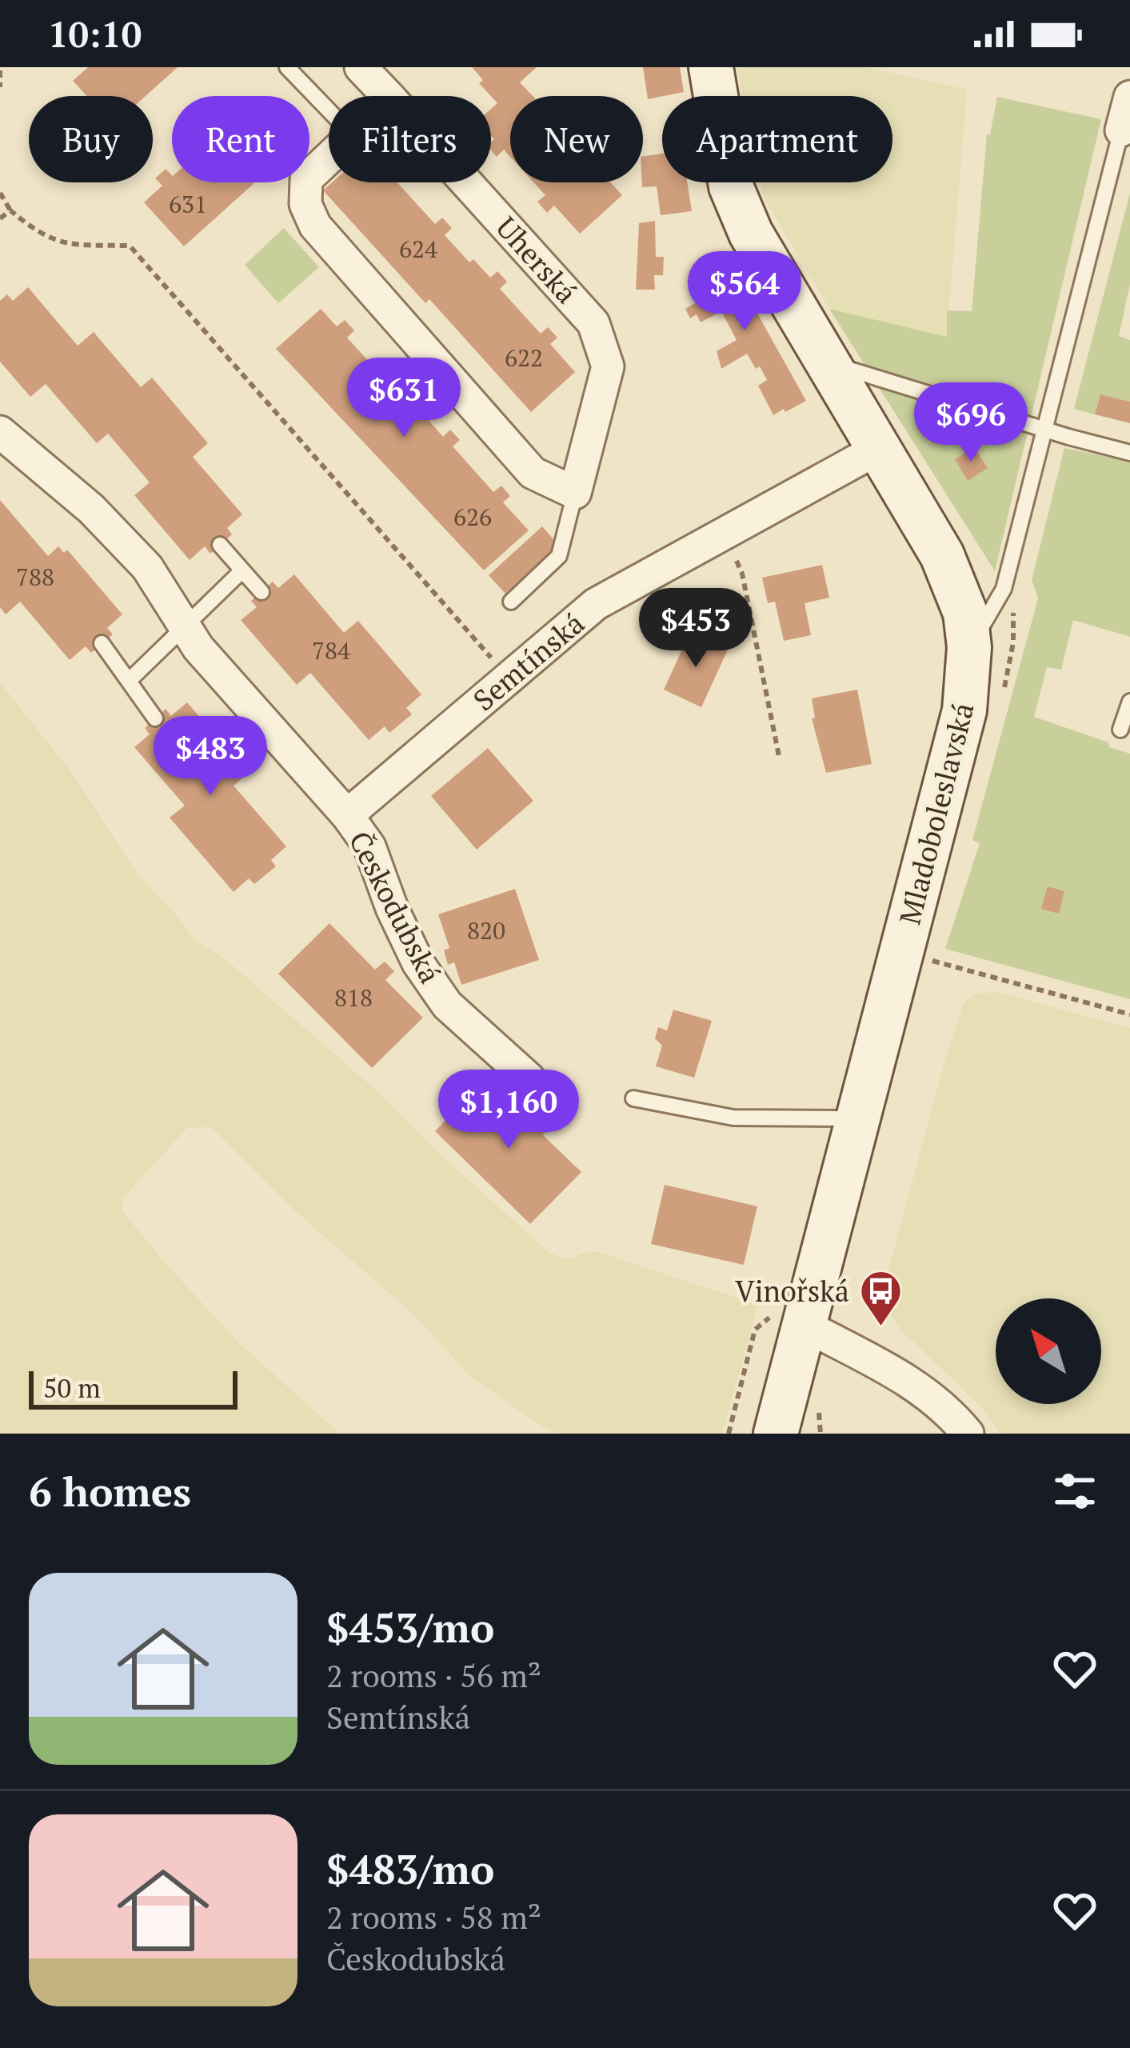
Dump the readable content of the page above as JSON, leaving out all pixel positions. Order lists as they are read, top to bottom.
{
  "streets": {
    "main road": ["Mladoboleslavská"],
    "street": ["Uherská", "Semtínská", "Českodubská"]
  },
  "crossings": [
    ["Semtínská", "Mladoboleslavská"],
    ["Semtínská", "Českodubská"]
  ],
  "places": {
    "bus stop": ["Vinořská"]
  },
  "house_numbers": [
    "631",
    "624",
    "622",
    "626",
    "788",
    "784",
    "820",
    "818"
  ],
  "scale_bar": "50 m",
  "north": "top left",
  "page": {
    "status": "10:10",
    "chip": [
      "Buy",
      "Rent",
      "Filters",
      "New",
      "Apartment"
    ],
    "price": [
      "$564",
      "$631",
      "$696",
      "$453",
      "$483",
      "$1,160"
    ],
    "scale": "50 m",
    "heading": "6 homes",
    "list": [
      {
        "name": "$453/mo",
        "note": "2 rooms · 56 m² · Semtínská"
      },
      {
        "name": "$483/mo",
        "note": "2 rooms · 58 m² · Českodubská"
      }
    ]
  }
}
